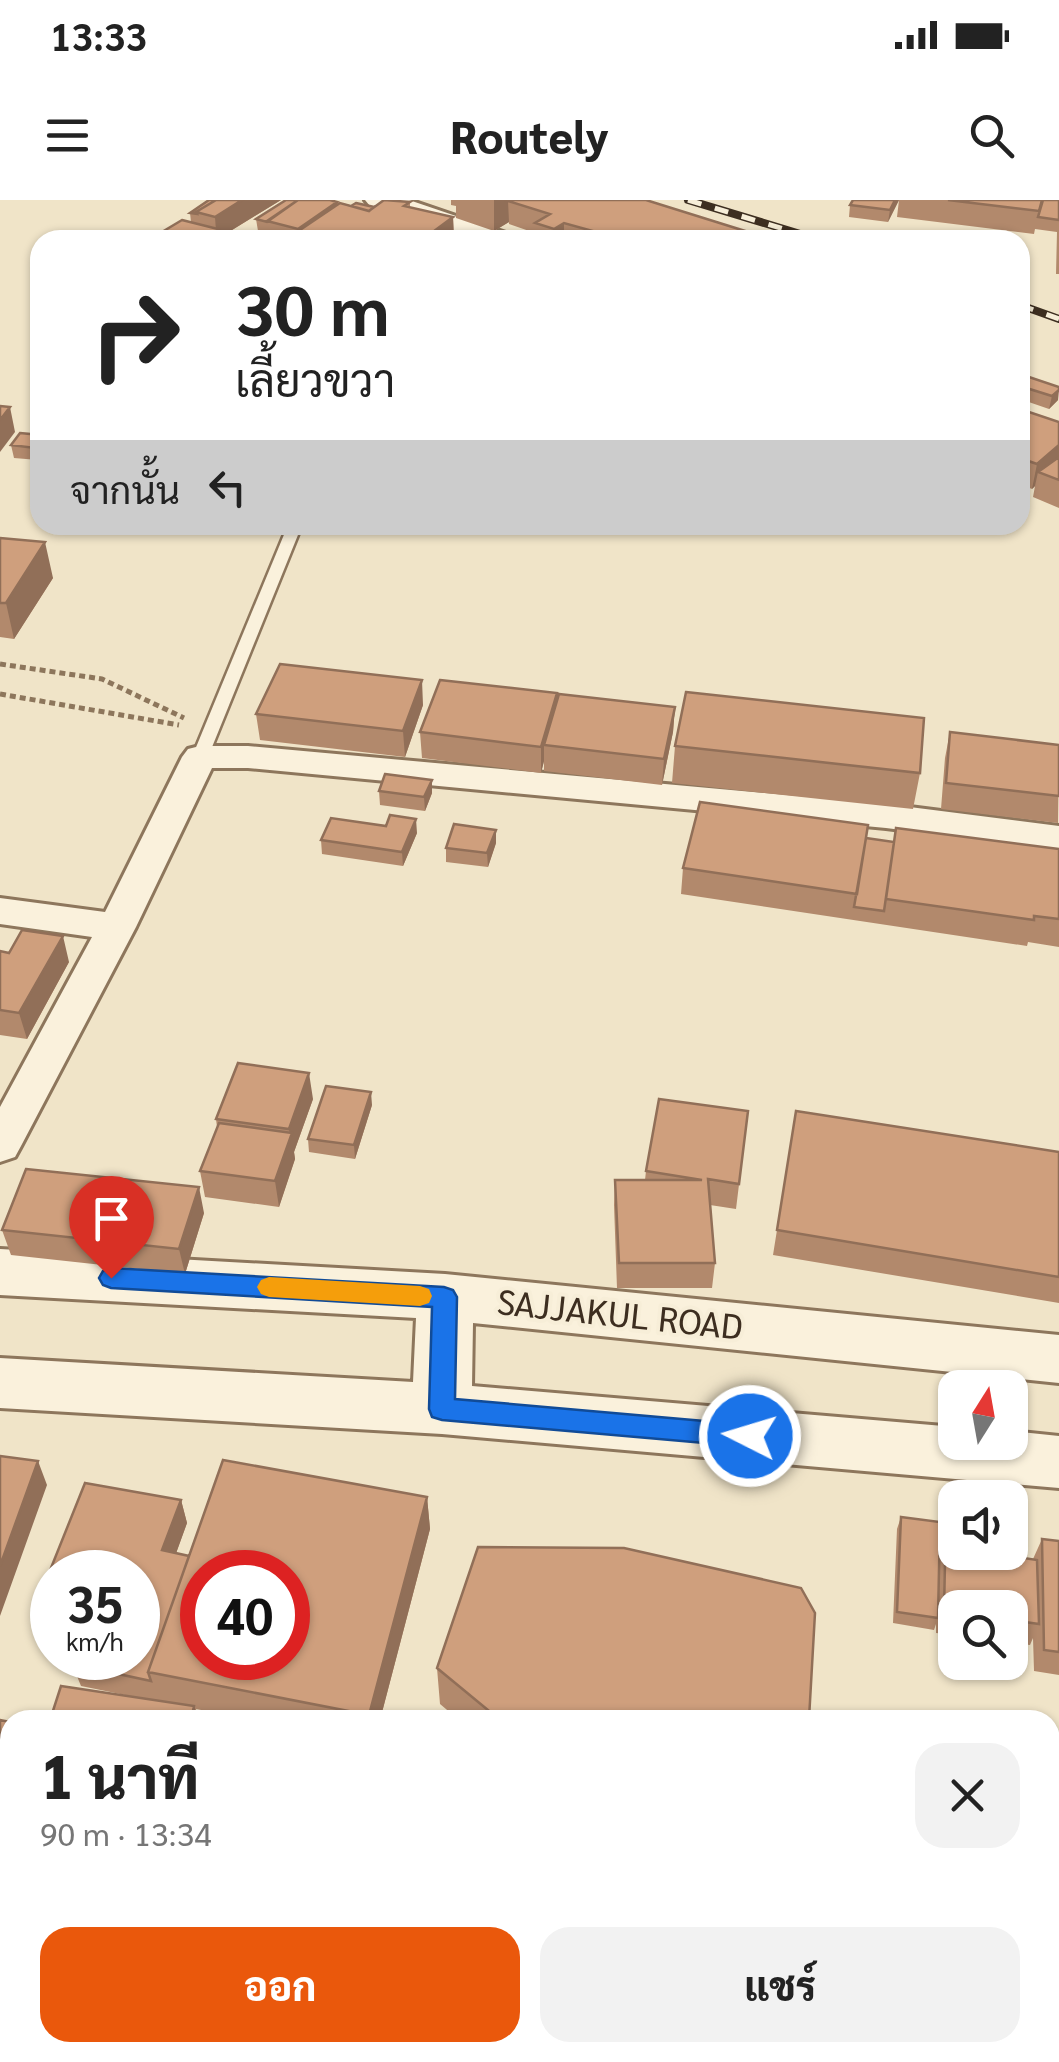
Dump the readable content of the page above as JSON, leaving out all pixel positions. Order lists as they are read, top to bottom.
{
  "streets": {
    "street": ["SAJJAKUL ROAD"]
  },
  "north": "top",
  "page": {
    "status": "13:33",
    "header": "Routely",
    "turn": ["30 m", "เลี้ยวขวา"],
    "then": "จากนั้น",
    "speed": "35 km/h",
    "limit": "40",
    "heading": ["1 นาที", "90 m · 13:34"],
    "buttons": ["ออก", "แชร์"]
  }
}
